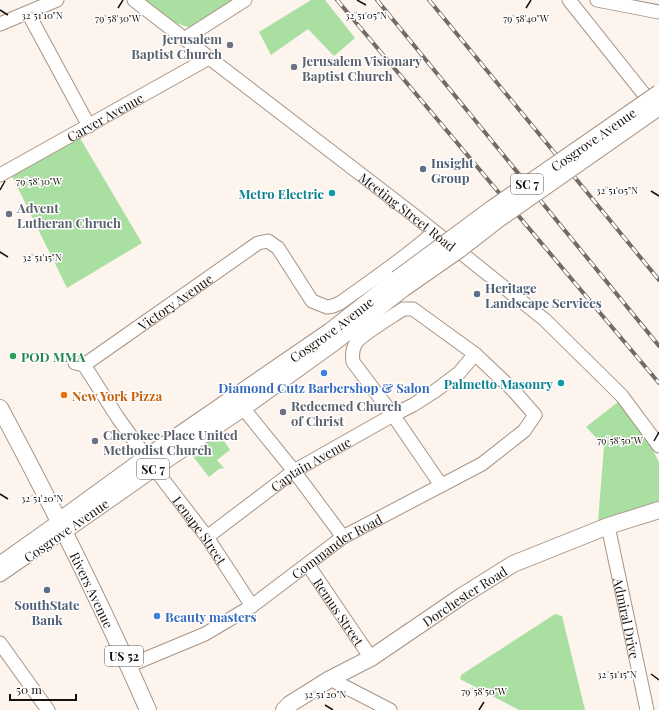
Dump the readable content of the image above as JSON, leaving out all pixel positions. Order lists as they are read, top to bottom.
{
  "streets": {
    "main road": [
      "Cosgrove Avenue",
      "SC 7",
      "Rivers Avenue",
      "Dorchester Road",
      "US 52"
    ],
    "street": [
      "Carver Avenue",
      "Meeting Street Road",
      "Victory Avenue",
      "Captain Avenue",
      "Lenape Street",
      "Commander Road",
      "Remus Street",
      "Admiral Drive"
    ]
  },
  "crossings": [
    ["Carver Avenue", "Meeting Street Road"],
    ["Cosgrove Avenue", "Lenape Street"],
    ["Cosgrove Avenue", "Rivers Avenue"],
    ["Meeting Street Road", "Victory Avenue"],
    ["Victory Avenue", "Lenape Street"],
    ["Captain Avenue", "Lenape Street"],
    ["Captain Avenue", "Commander Road"],
    ["Lenape Street", "Commander Road"],
    ["Commander Road", "Rivers Avenue"],
    ["Commander Road", "Remus Street"],
    ["Dorchester Road", "Remus Street"],
    ["Dorchester Road", "Admiral Drive"]
  ],
  "places": [
    "Jerusalem Baptist Church",
    "Jerusalem Visionary Baptist Church",
    "Insight Group",
    "Metro Electric",
    "Advent Lutheran Chruch",
    "Heritage Landscape Services",
    "POD MMA",
    "Diamond Cutz Barbershop & Salon",
    "Palmetto Masonry",
    "New York Pizza",
    "Redeemed Church of Christ",
    "Cherokee Place United Methodist Church",
    "SouthState Bank",
    "Beauty masters"
  ],
  "scale_bar": "50 m",
  "coordinates": [
    "32°51'10\"N",
    "32°51'05\"N",
    "79°58'30\"W",
    "79°58'40\"W",
    "32°51'15\"N",
    "79°58'50\"W",
    "32°51'20\"N"
  ]
}
